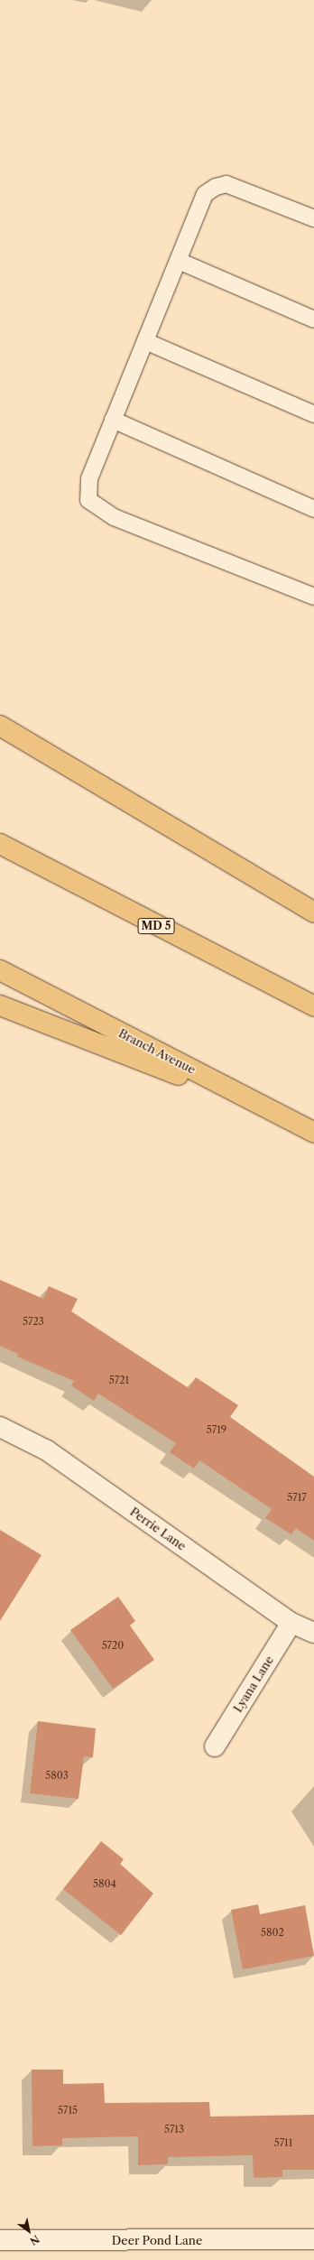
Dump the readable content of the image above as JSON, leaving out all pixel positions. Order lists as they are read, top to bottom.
{
  "streets": {
    "highway": ["MD 5", "Branch Avenue"],
    "street": ["Perrie Lane", "Lyana Lane", "Deer Pond Lane"]
  },
  "crossings": [
    ["Perrie Lane", "Lyana Lane"]
  ],
  "house_numbers": [
    "5723",
    "5721",
    "5719",
    "5717",
    "5720",
    "5803",
    "5804",
    "5802",
    "5715",
    "5713",
    "5711"
  ],
  "north": "bottom right"
}
